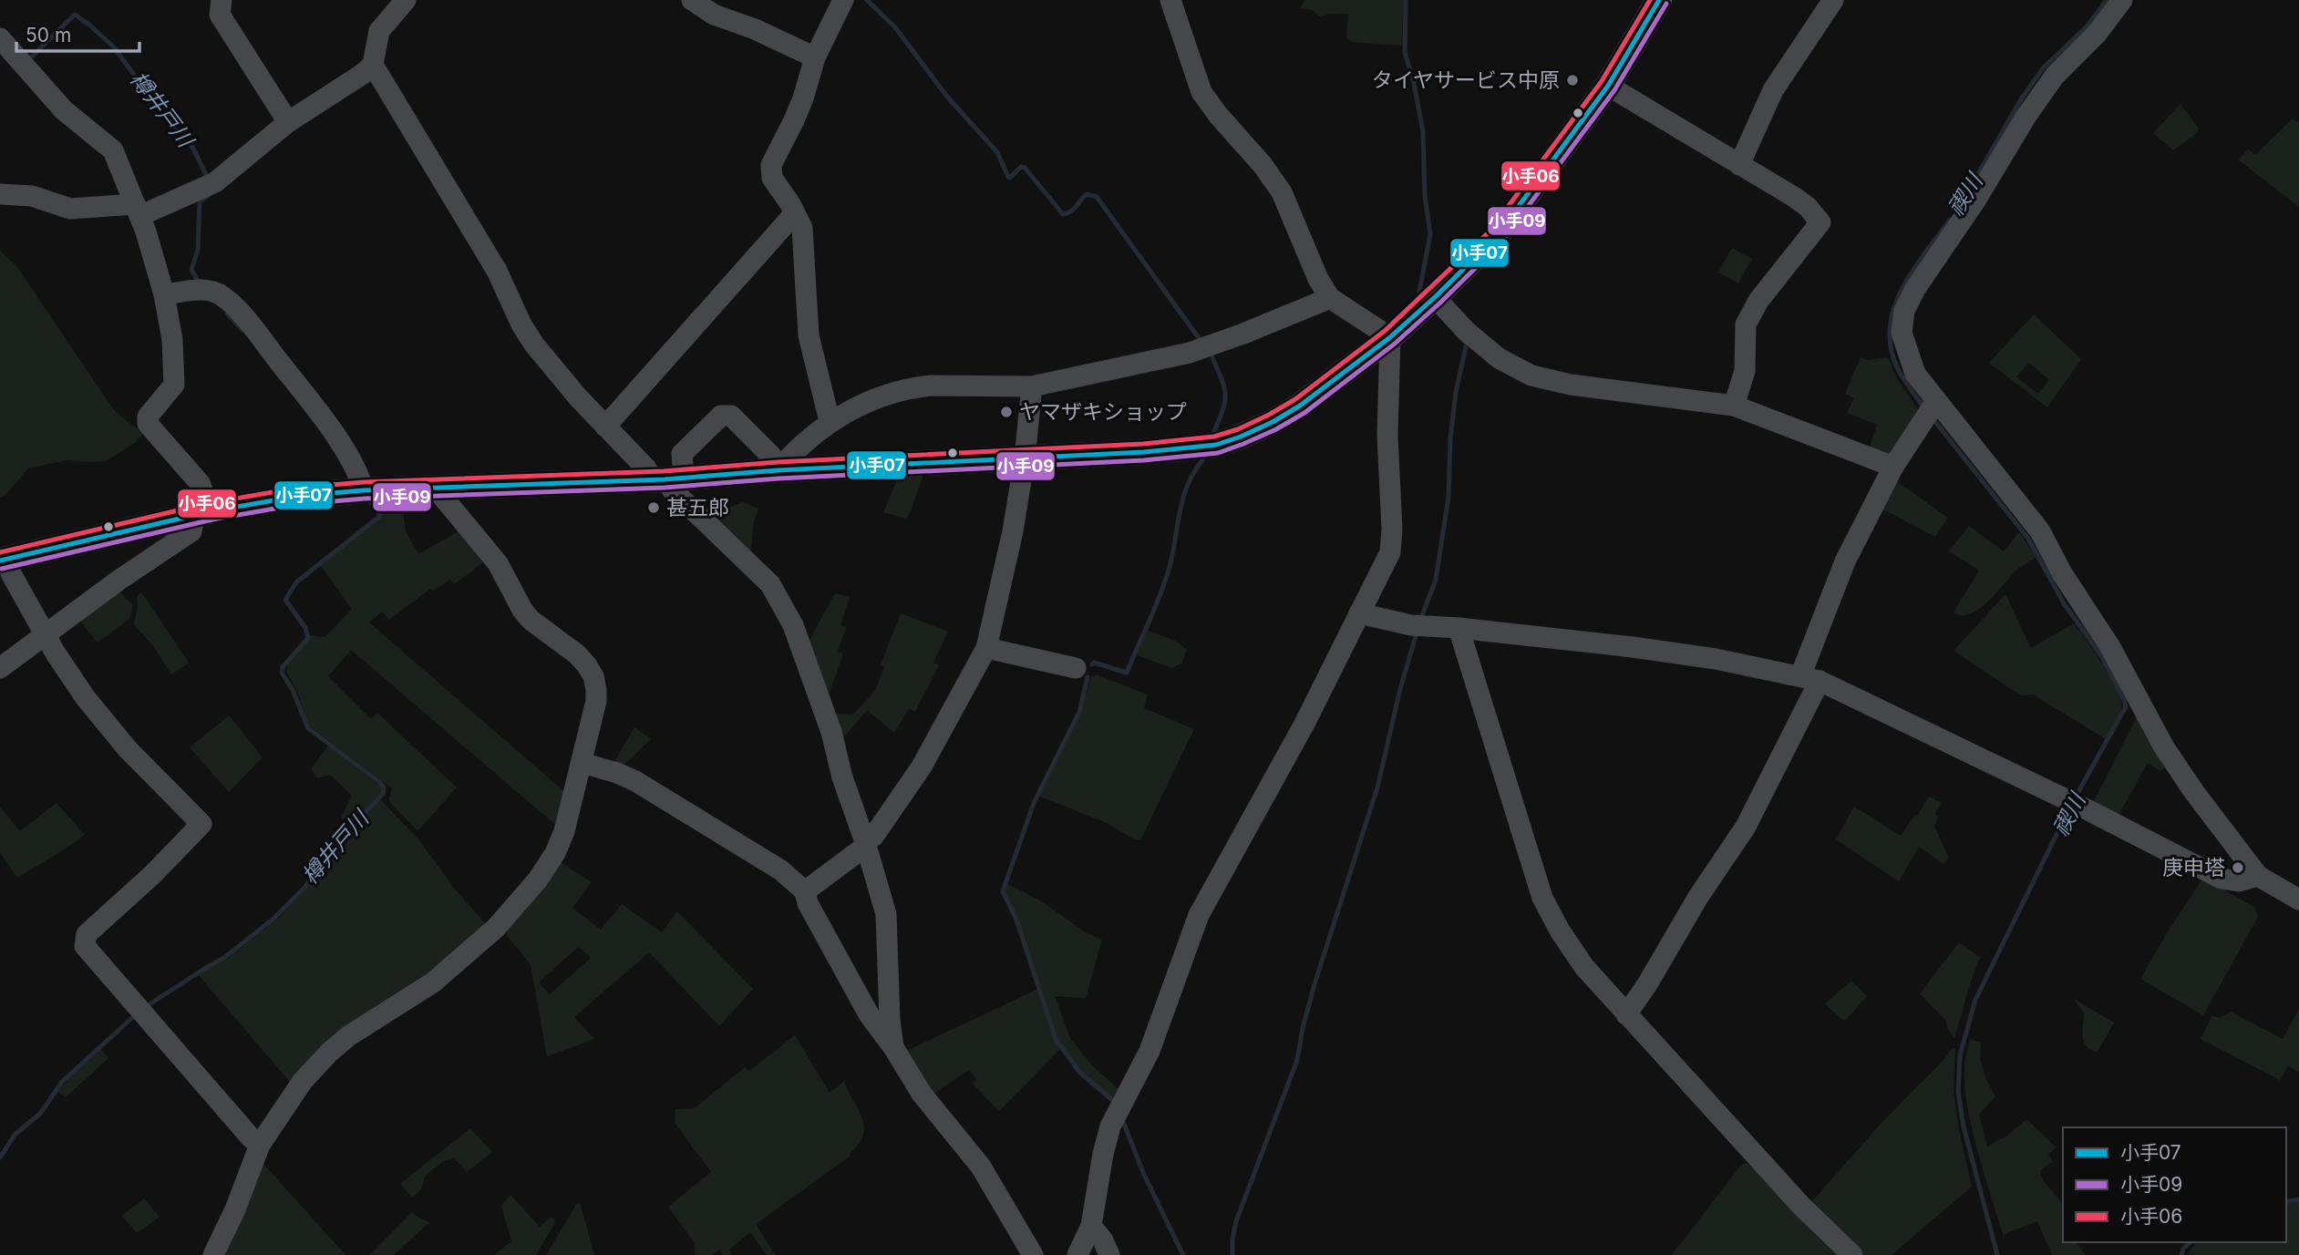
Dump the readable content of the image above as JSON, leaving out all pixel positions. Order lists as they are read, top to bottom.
{
  "water": ["樽井戸川", "禊川"],
  "places": [
    "タイヤサービス中原",
    "ヤマザキショップ",
    "甚五郎",
    "庚申塔"
  ],
  "lines": ["transit line 小手07", "transit line 小手06", "transit line 小手09"],
  "legend": ["小手07", "小手09", "小手06"],
  "scale_bar": "50 m"
}
